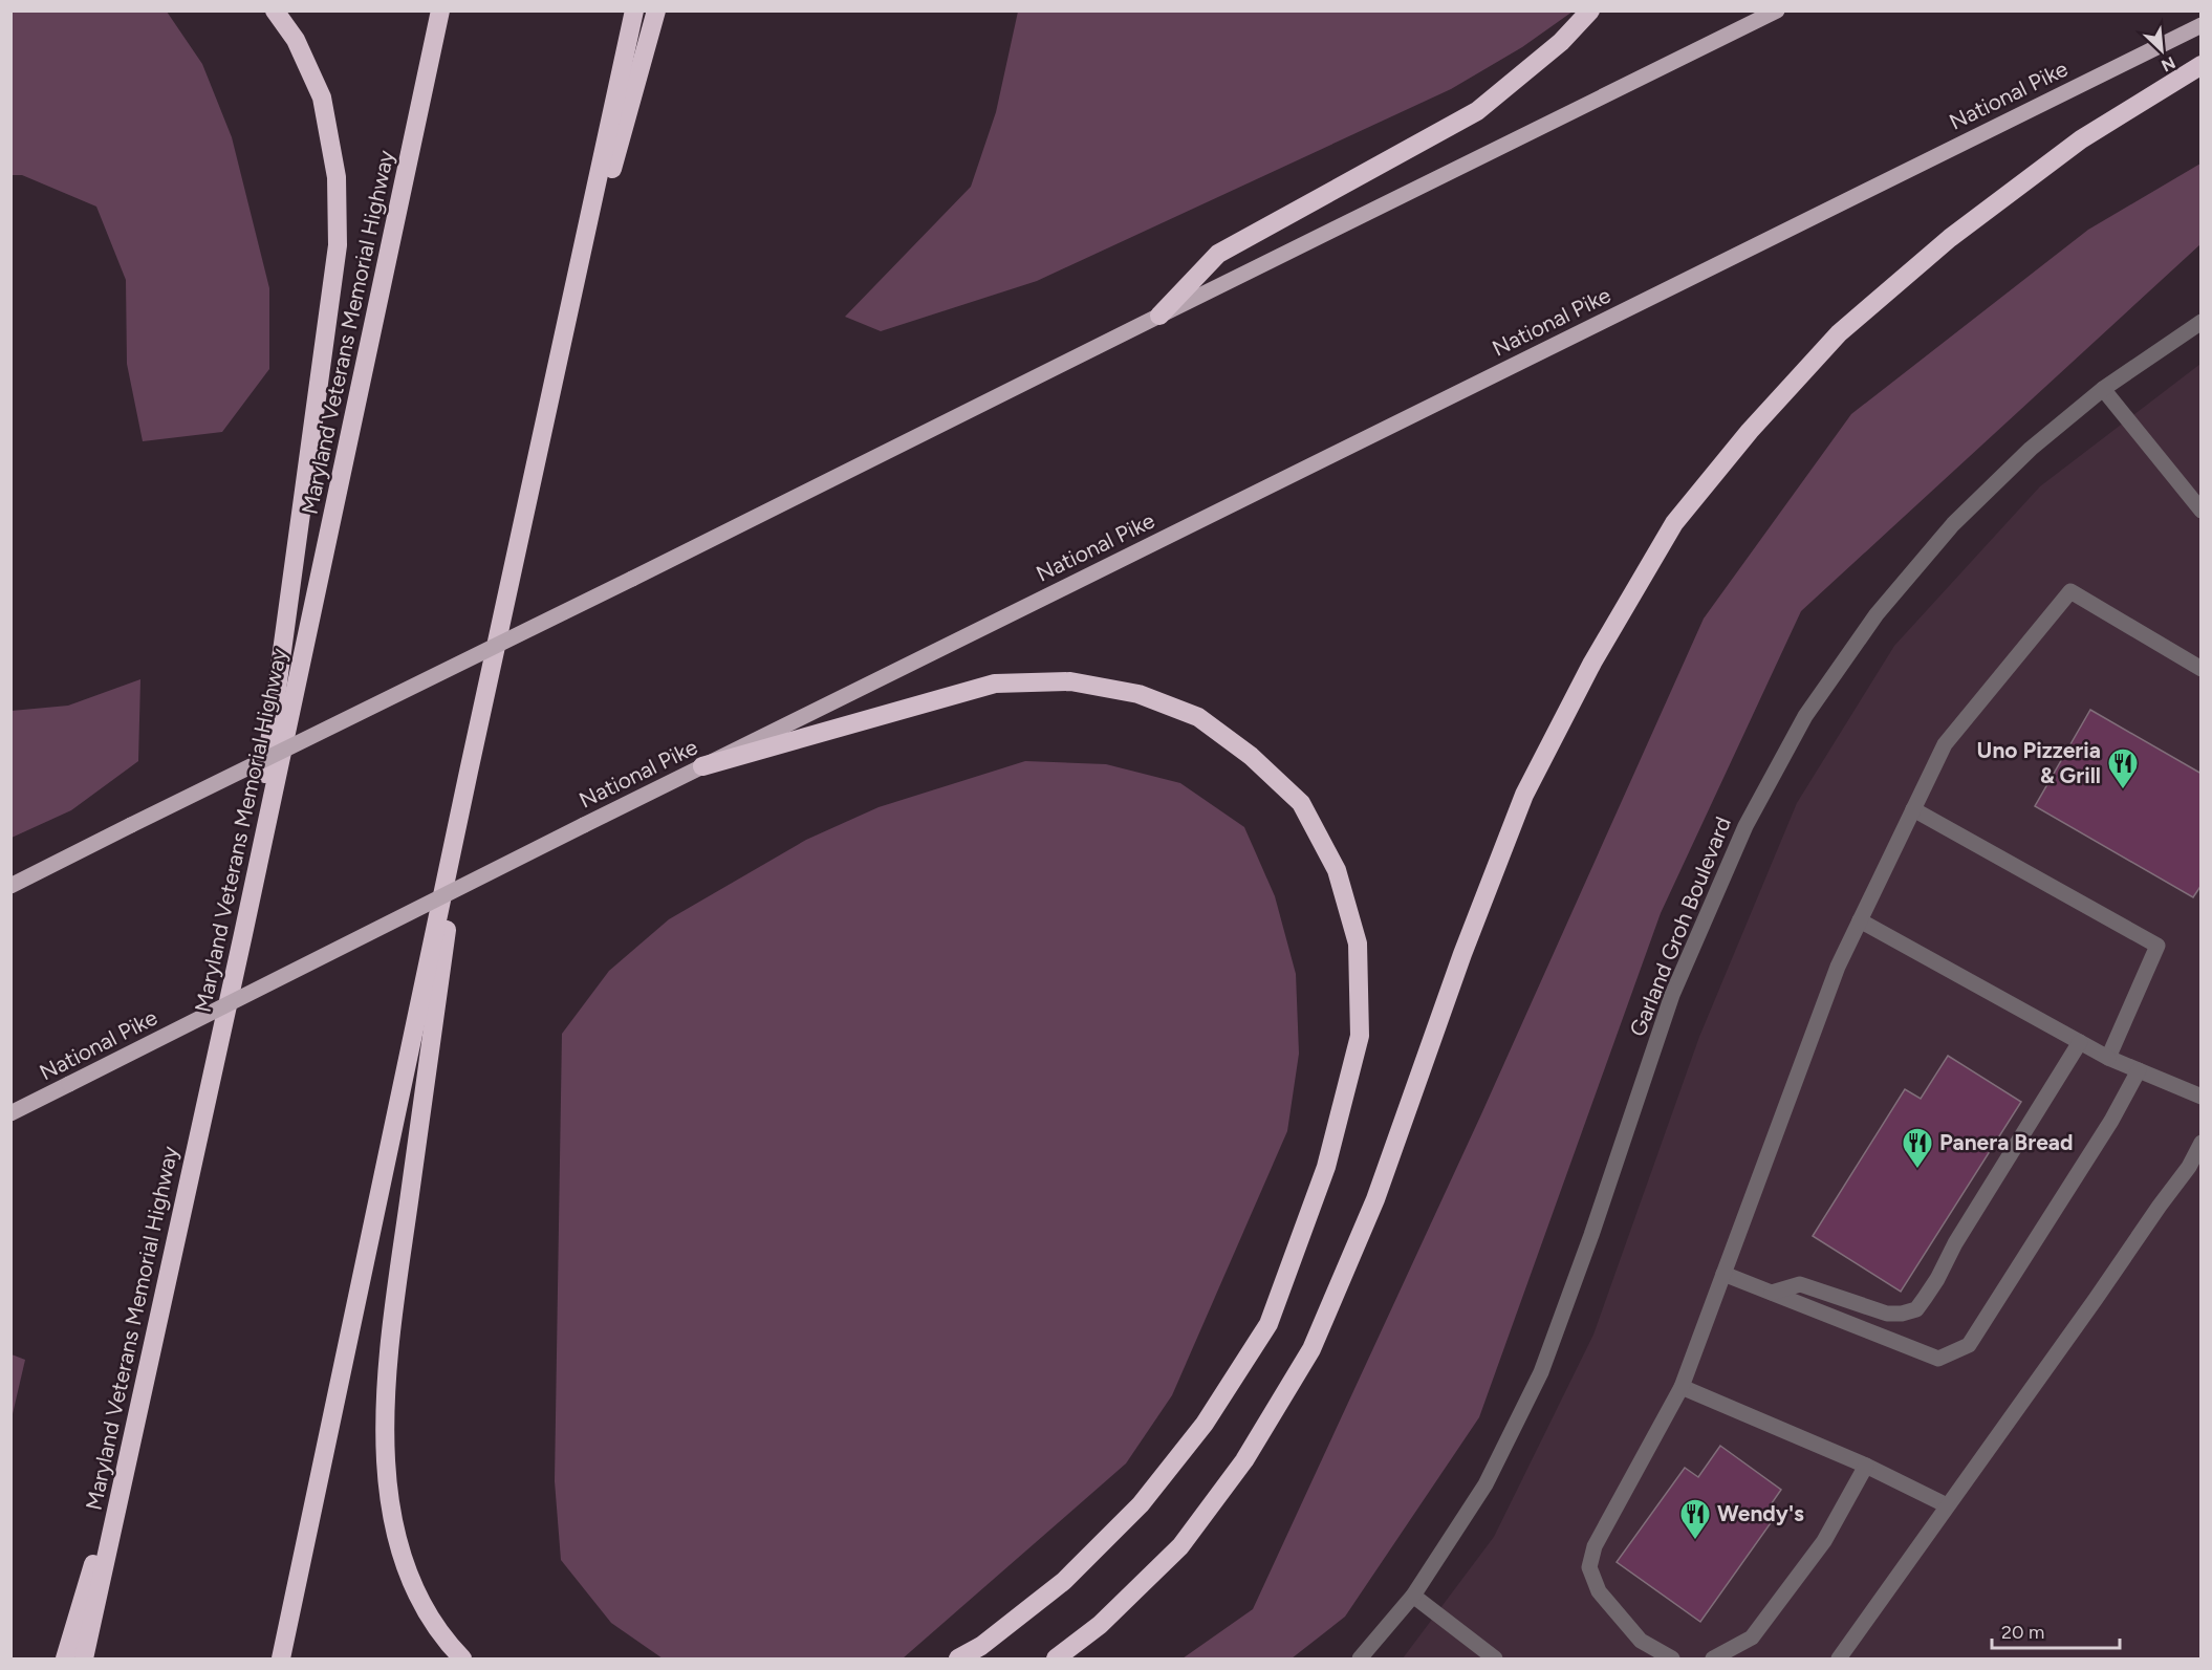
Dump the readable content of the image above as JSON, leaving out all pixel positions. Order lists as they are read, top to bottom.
{
  "streets": {
    "highway": ["Maryland Veterans Memorial Highway"],
    "main road": ["National Pike"],
    "street": ["Garland Groh Boulevard"]
  },
  "places": {
    "restaurant": ["Uno Pizzeria & Grill", "Panera Bread", "Wendy's"]
  },
  "scale_bar": "20 m",
  "north": "bottom right"
}
